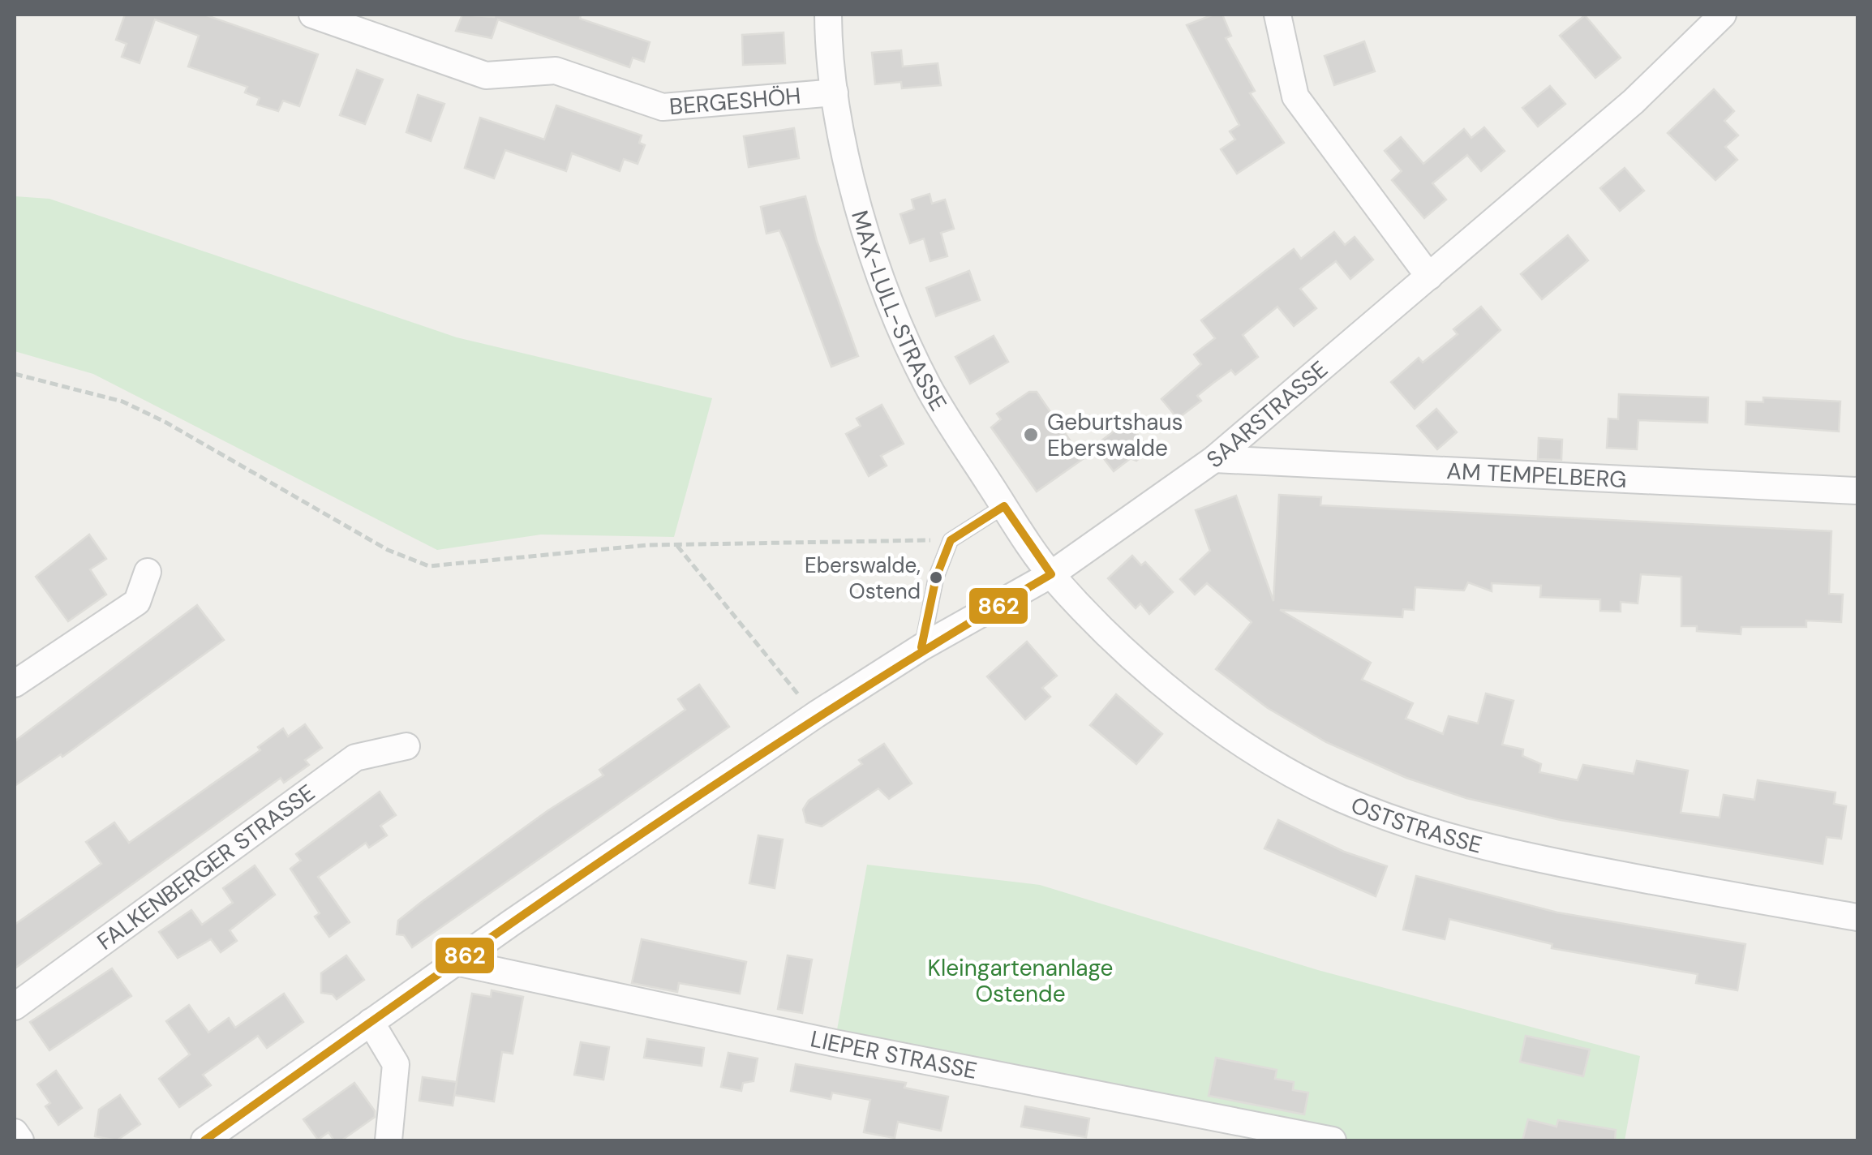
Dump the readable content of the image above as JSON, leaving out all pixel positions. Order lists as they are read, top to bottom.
{
  "streets": {
    "street": [
      "BERGESHÖH",
      "MAX-LULL-STRASSE",
      "SAARSTRASSE",
      "AM TEMPELBERG",
      "OSTSTRASSE",
      "FALKENBERGER STRASSE",
      "LIEPER STRASSE"
    ]
  },
  "crossings": [
    ["BERGESHÖH", "MAX-LULL-STRASSE"],
    ["MAX-LULL-STRASSE", "SAARSTRASSE"],
    ["MAX-LULL-STRASSE", "OSTSTRASSE"],
    ["SAARSTRASSE", "AM TEMPELBERG"],
    ["SAARSTRASSE", "OSTSTRASSE"],
    ["SAARSTRASSE", "LIEPER STRASSE"]
  ],
  "parks": ["Kleingartenanlage Ostende"],
  "places": ["Geburtshaus Eberswalde", "Eberswalde, Ostend"],
  "lines": ["transit line 862"]
}
